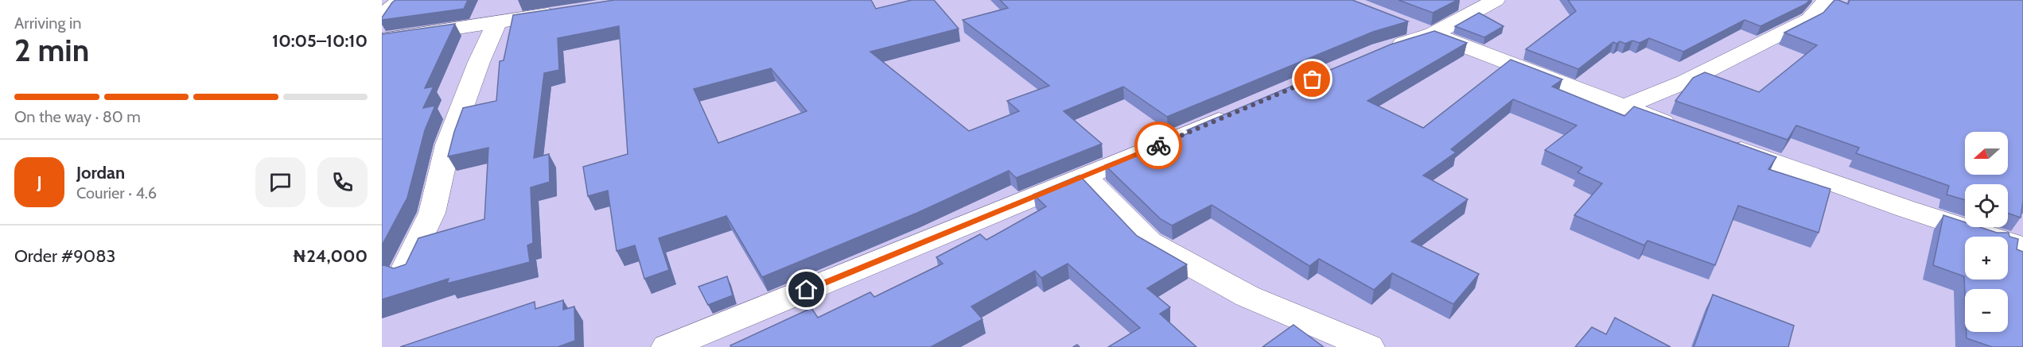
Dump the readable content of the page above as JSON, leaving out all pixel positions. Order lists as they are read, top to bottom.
{
  "north": "left",
  "page": {
    "heading": ["2 min", "Arriving in", "10:05–10:10"],
    "panel": [
      "Jordan",
      "Courier · 4.6",
      "Order #9083",
      "₦24,000"
    ],
    "bar": "On the way · 80 m",
    "map_buttons": ["+", "−"],
    "round": "J"
  }
}
